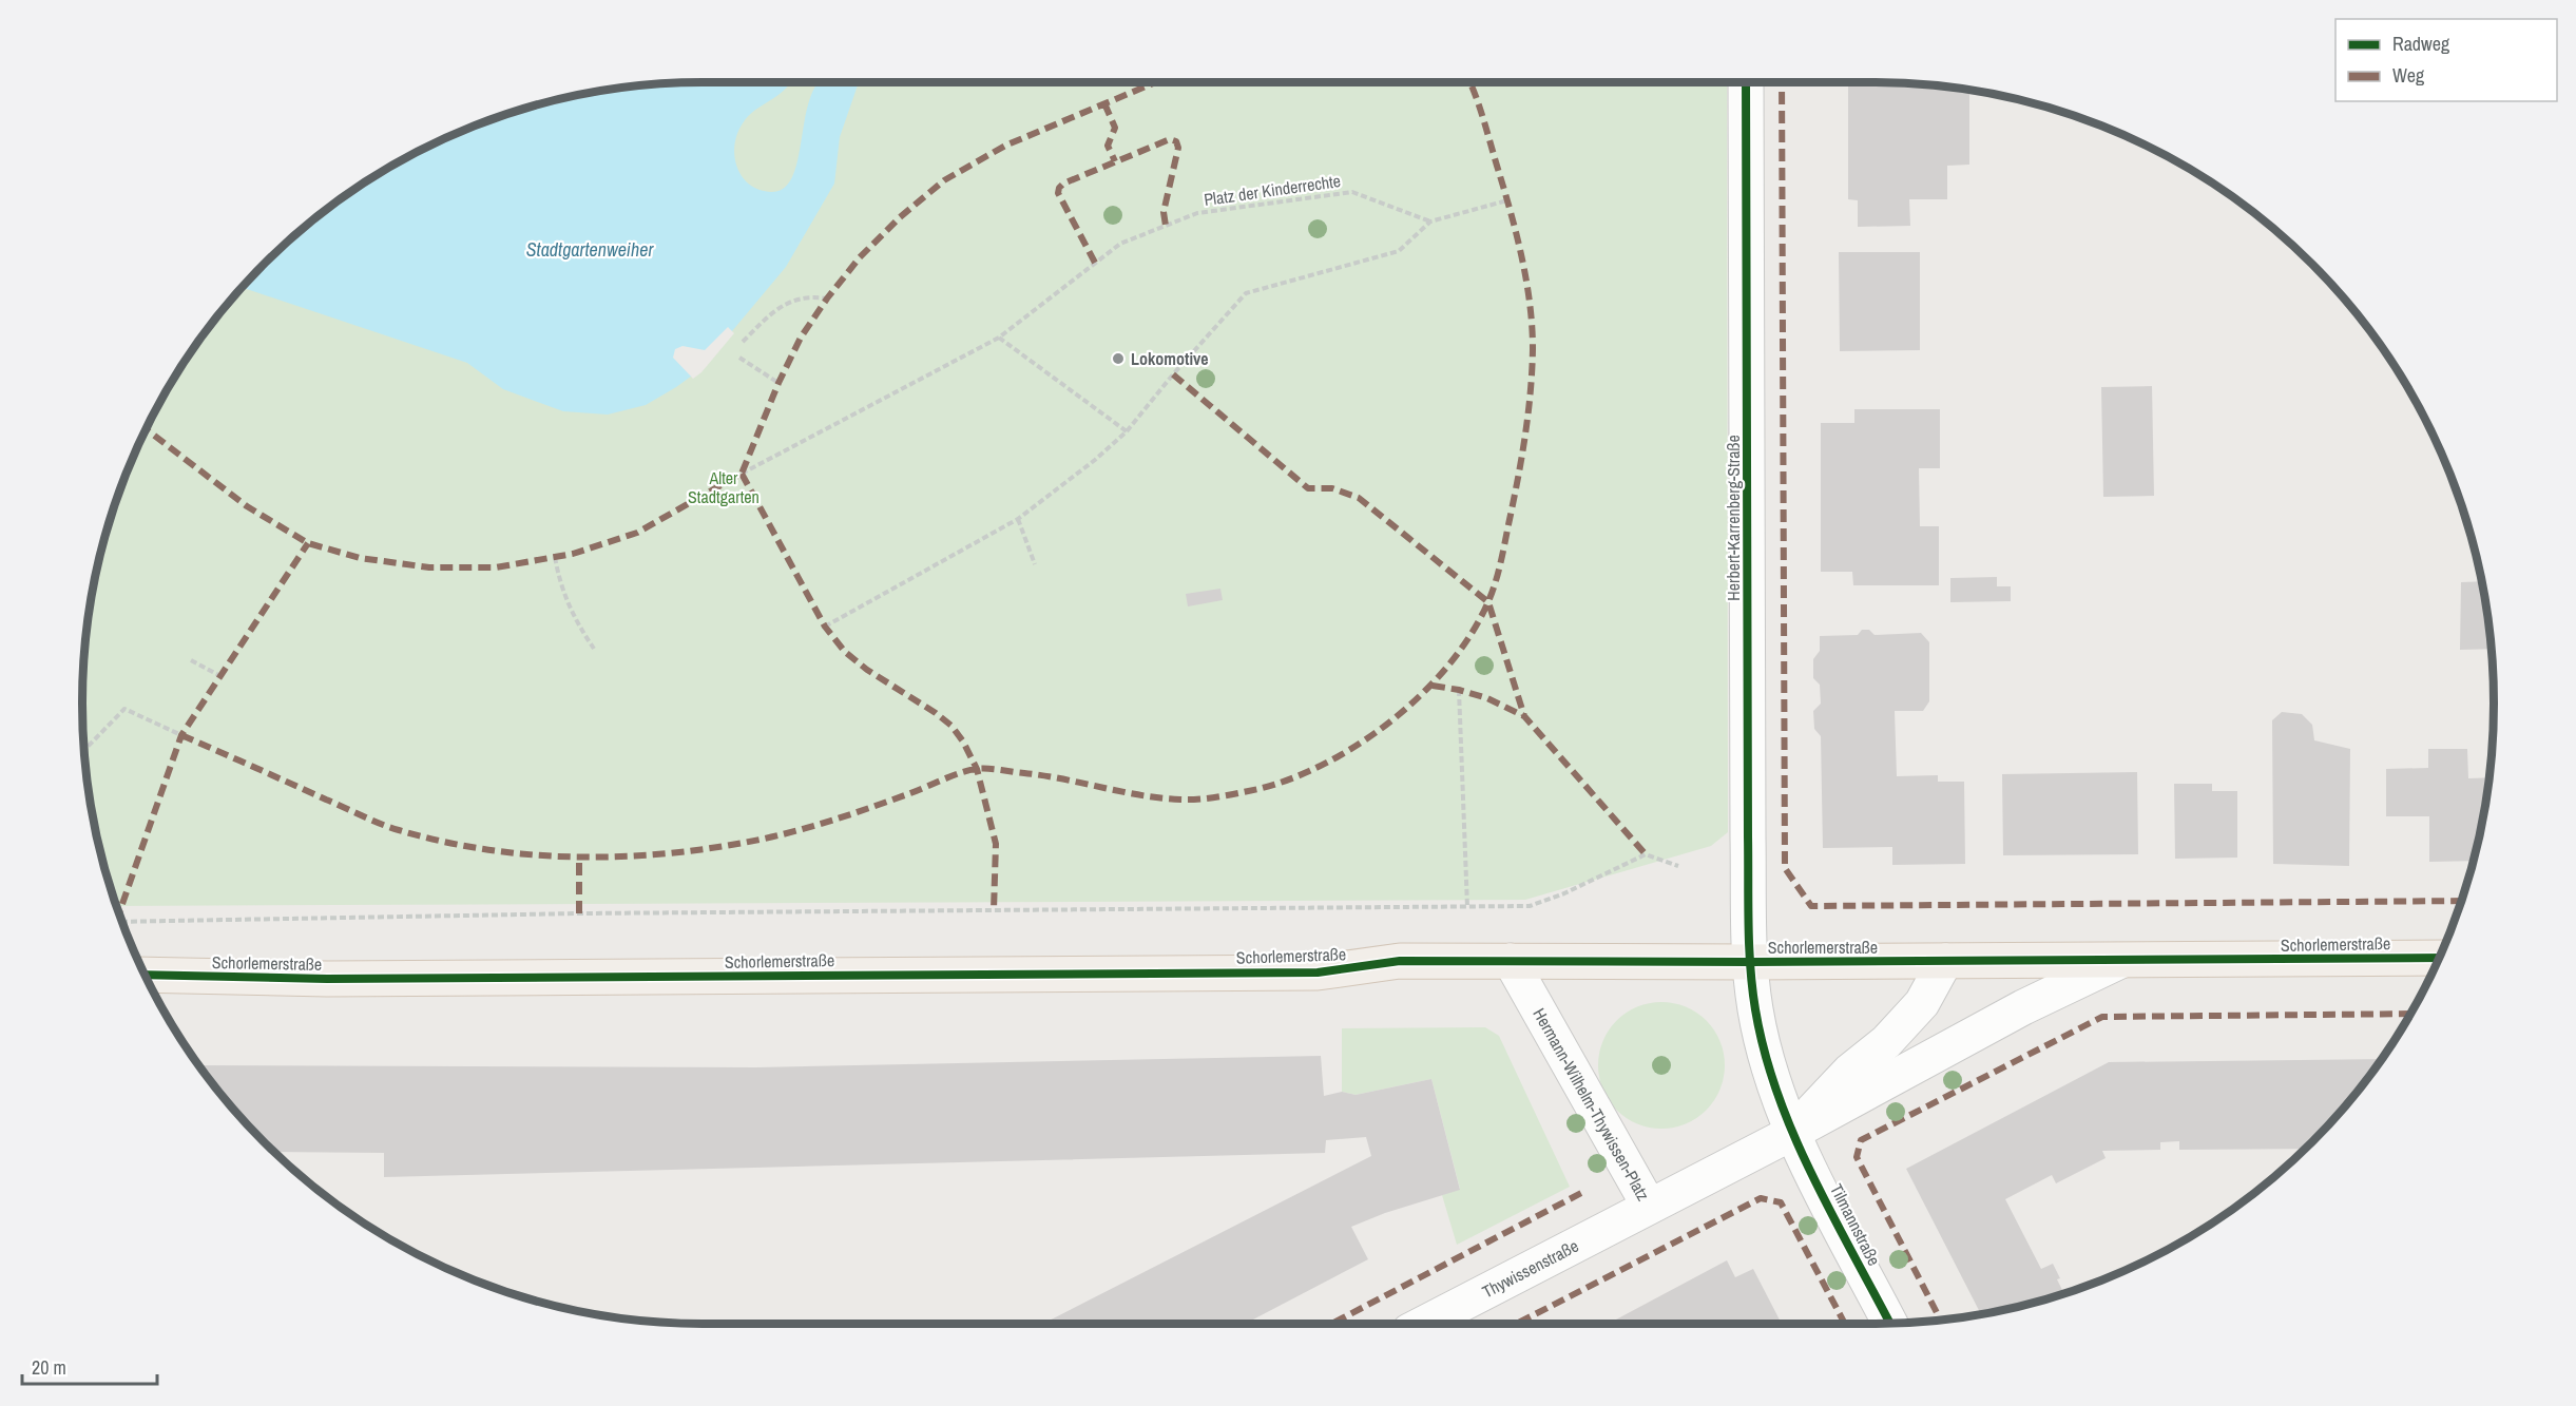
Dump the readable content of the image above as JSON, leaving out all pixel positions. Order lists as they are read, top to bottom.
{
  "streets": {
    "main road": ["Schorlemerstraße"],
    "street": [
      "Herbert-Karrenberg-Straße",
      "Hermann-Wilhelm-Thywissen-Platz",
      "Tilmannstraße",
      "Thywissenstraße"
    ],
    "path": ["Platz der Kinderrechte"]
  },
  "crossings": [
    ["Herbert-Karrenberg-Straße", "Schorlemerstraße"],
    ["Schorlemerstraße", "Hermann-Wilhelm-Thywissen-Platz"],
    ["Hermann-Wilhelm-Thywissen-Platz", "Tilmannstraße"],
    ["Hermann-Wilhelm-Thywissen-Platz", "Thywissenstraße"]
  ],
  "water": ["Stadtgartenweiher"],
  "parks": ["Alter Stadtgarten"],
  "places": ["Lokomotive"],
  "legend": ["Radweg", "Weg"],
  "scale_bar": "20 m"
}
